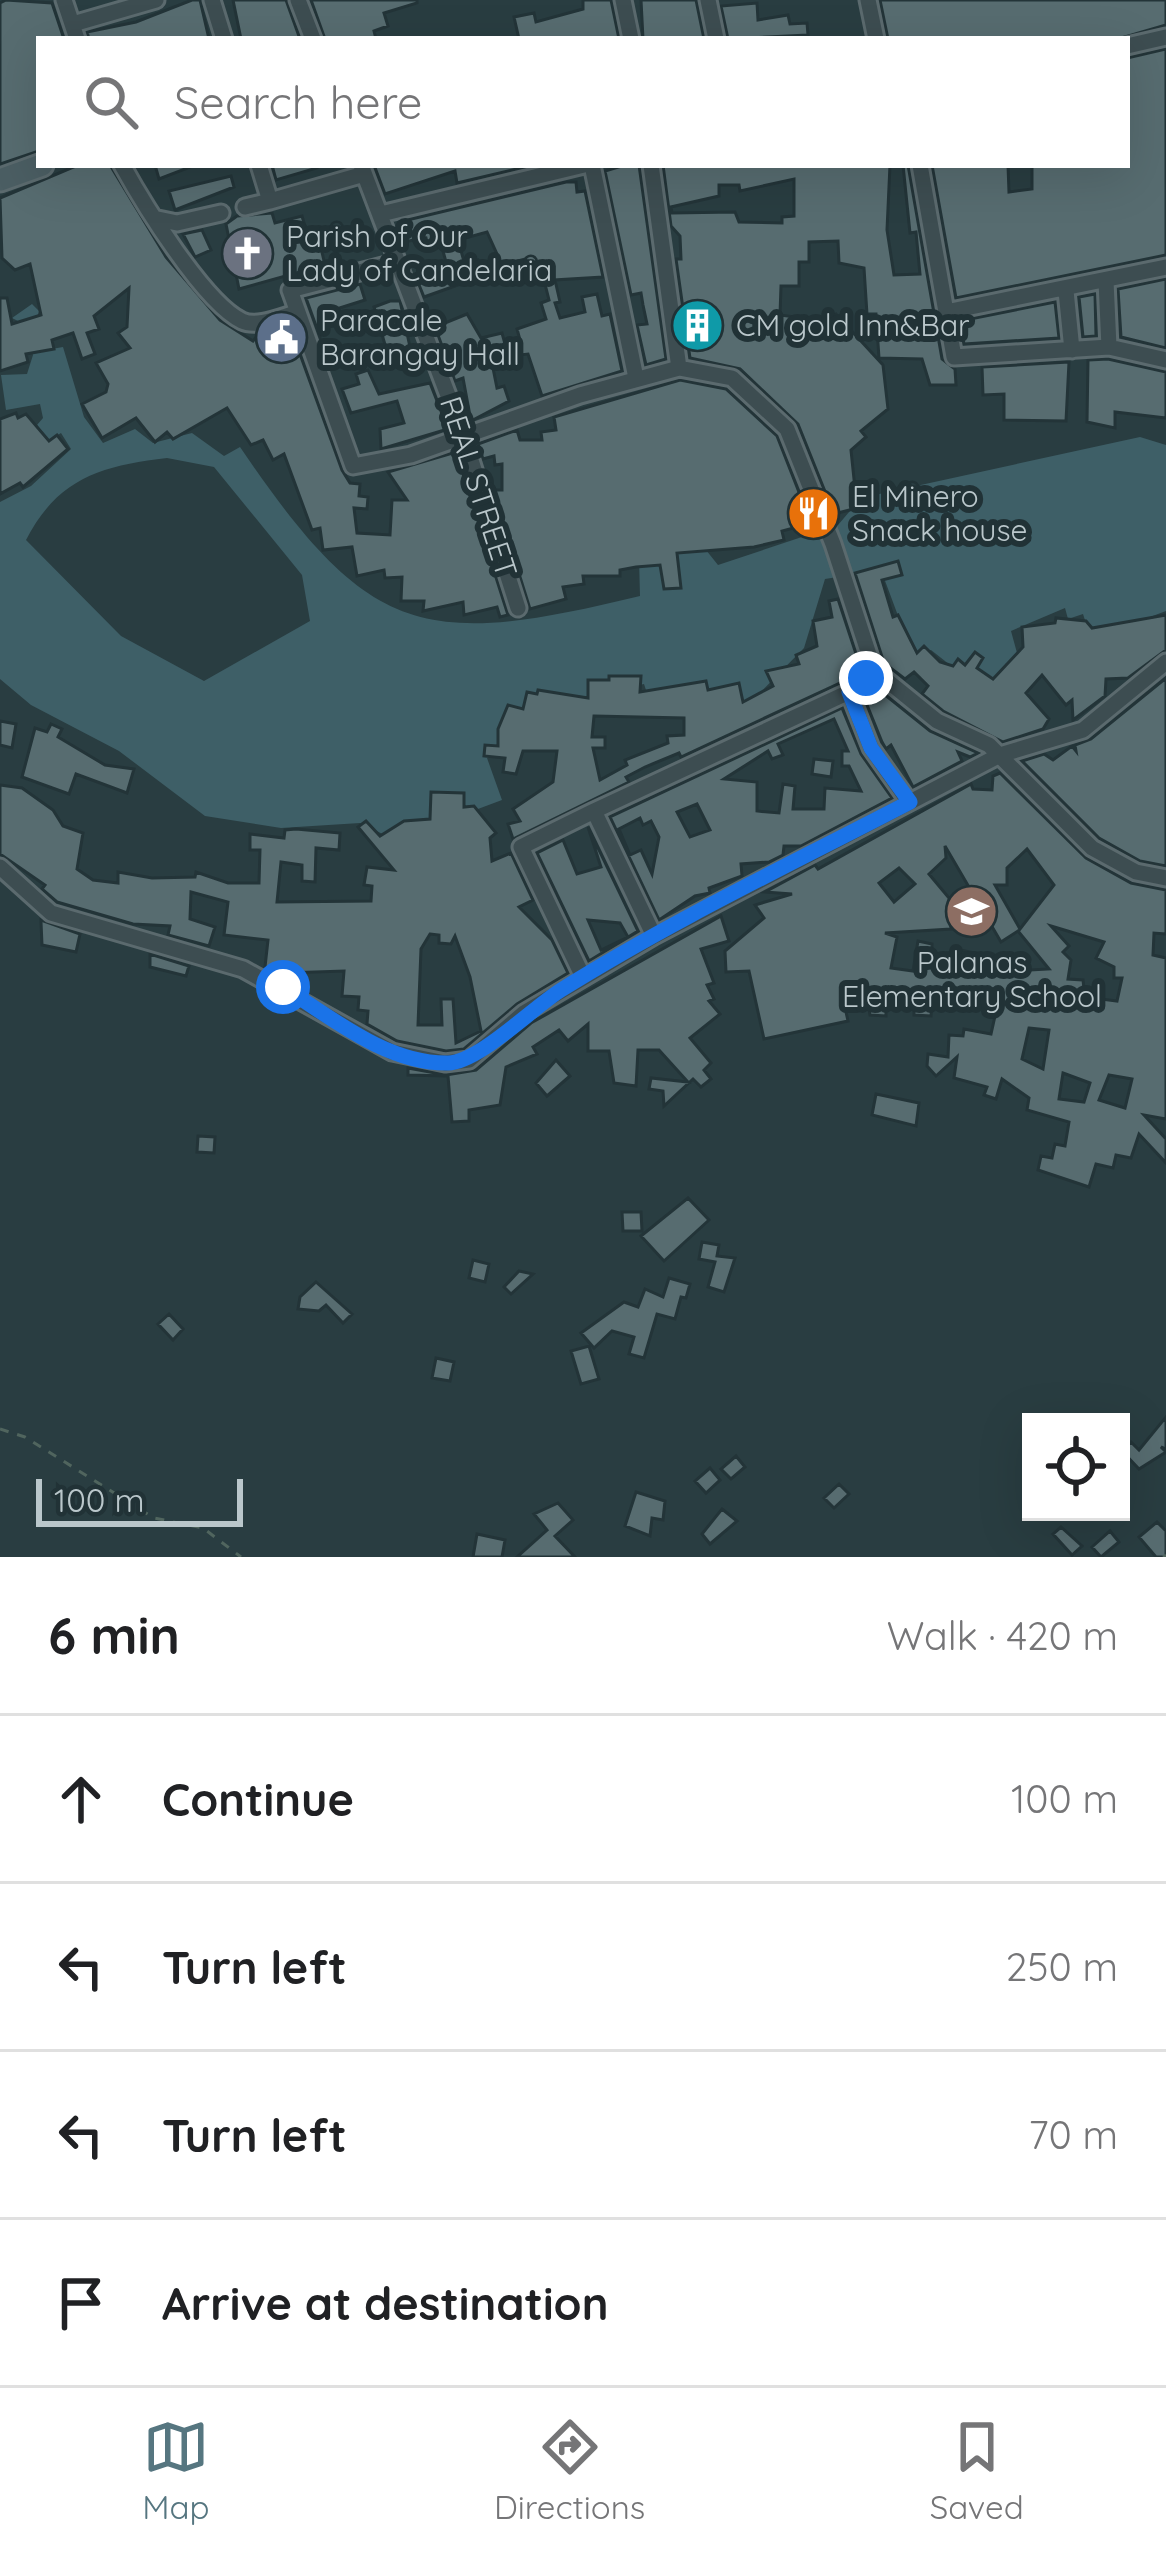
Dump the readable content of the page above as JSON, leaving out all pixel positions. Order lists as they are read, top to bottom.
{
  "streets": {
    "street": ["REAL STREET"]
  },
  "places": {
    "church": ["Parish of Our Lady of Candelaria"],
    "building": ["CM gold Inn&Bar"],
    "public building": ["Paracale Barangay Hall"],
    "restaurant": ["El Minero Snack house"],
    "school or university": ["Palanas Elementary School"]
  },
  "scale_bar": "100 m",
  "page": {
    "search": "Search here",
    "scale": "100 m",
    "heading": ["6 min", "Walk · 420 m"],
    "list": [
      ["Continue", "100 m"],
      ["Turn left", "250 m"],
      ["Turn left", "70 m"],
      "Arrive at destination"
    ],
    "nav": ["Map", "Directions", "Saved"]
  }
}
